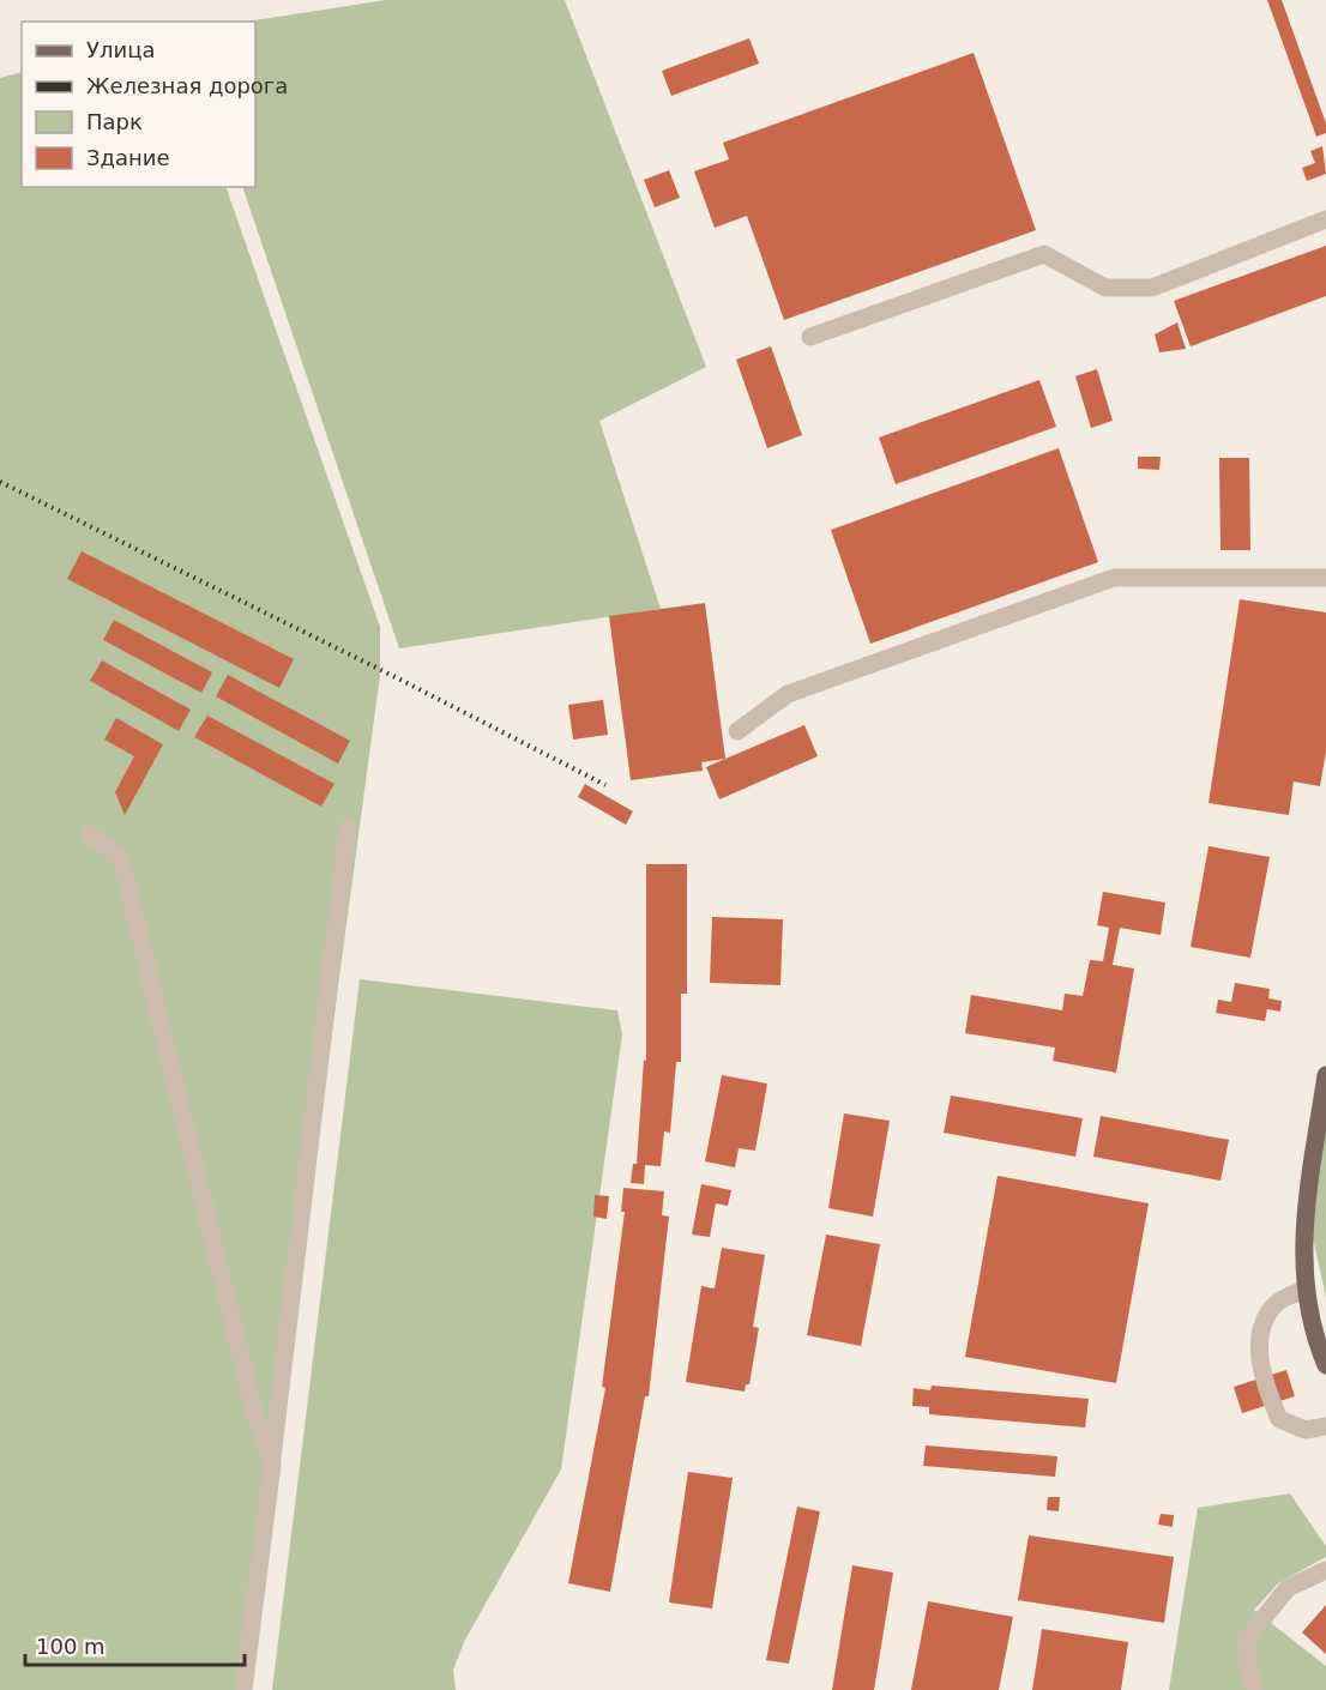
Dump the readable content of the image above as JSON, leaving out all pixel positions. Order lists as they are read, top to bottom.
{
  "legend": [
    "Улица",
    "Железная дорога",
    "Парк",
    "Здание"
  ],
  "scale_bar": "100 m"
}
